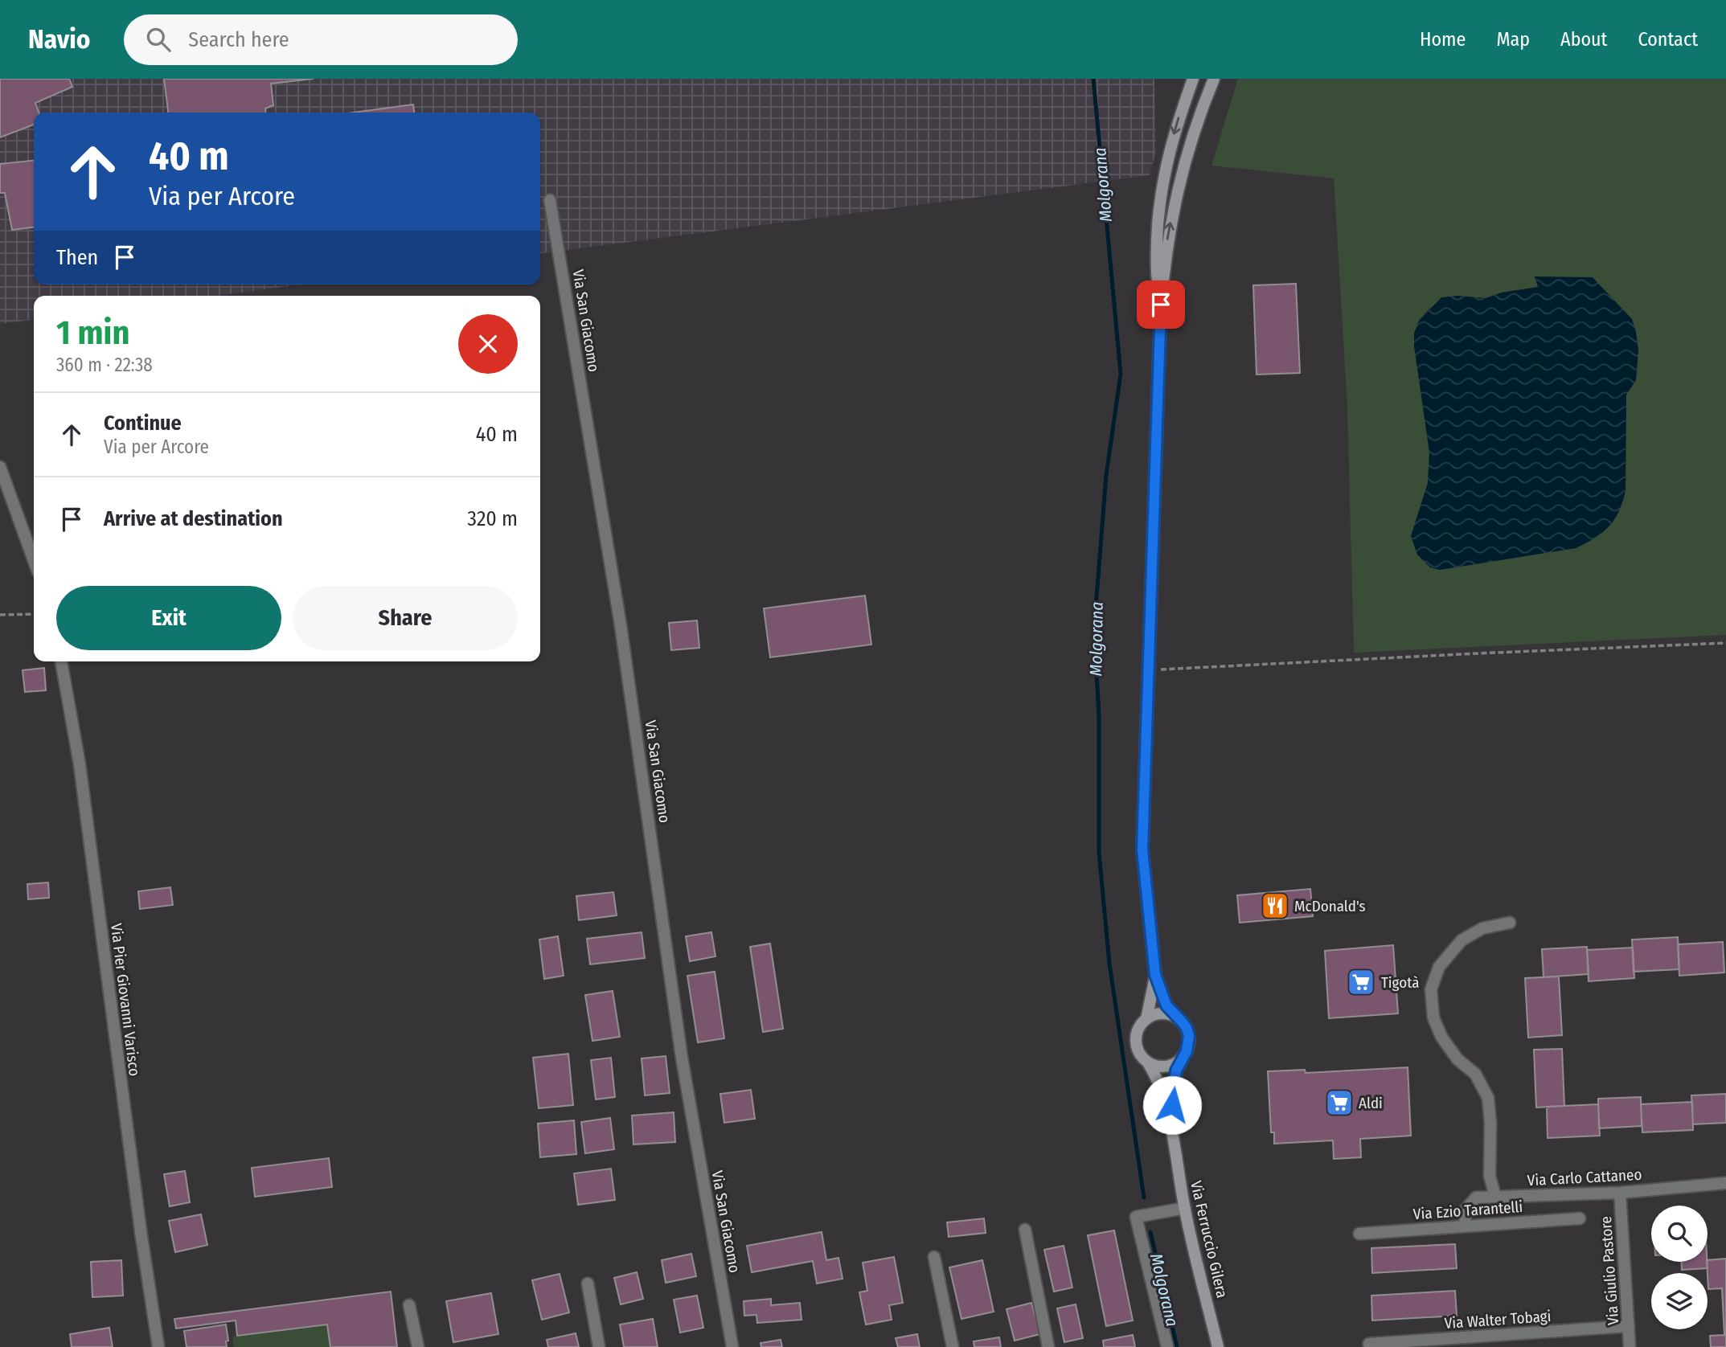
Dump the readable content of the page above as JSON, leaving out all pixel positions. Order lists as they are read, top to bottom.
{
  "streets": {
    "main road": ["Via Ferruccio Gilera"],
    "street": [
      "Via San Giacomo",
      "Via Pier Giovanni Varisco",
      "Via Carlo Cattaneo",
      "Via Ezio Tarantelli",
      "Via Giulio Pastore",
      "Via Walter Tobagi"
    ]
  },
  "crossings": [
    ["Via Carlo Cattaneo", "Via Ezio Tarantelli"],
    ["Via Carlo Cattaneo", "Via Giulio Pastore"],
    ["Via Giulio Pastore", "Via Walter Tobagi"]
  ],
  "water": ["Molgorana"],
  "places": {
    "restaurant": ["McDonald's"],
    "supermarket": ["Tigotà", "Aldi"]
  },
  "page": {
    "header": "Navio",
    "search": "Search here",
    "nav": [
      "Home",
      "Map",
      "About",
      "Contact"
    ],
    "turn": ["40 m", "Via per Arcore"],
    "then": "Then",
    "heading": ["1 min", "360 m · 22:38"],
    "list": [
      {
        "name": "Continue",
        "note": "Via per Arcore",
        "value": "40 m"
      },
      {
        "name": "Arrive at destination",
        "value": "320 m"
      }
    ],
    "buttons": ["Exit", "Share"]
  }
}
